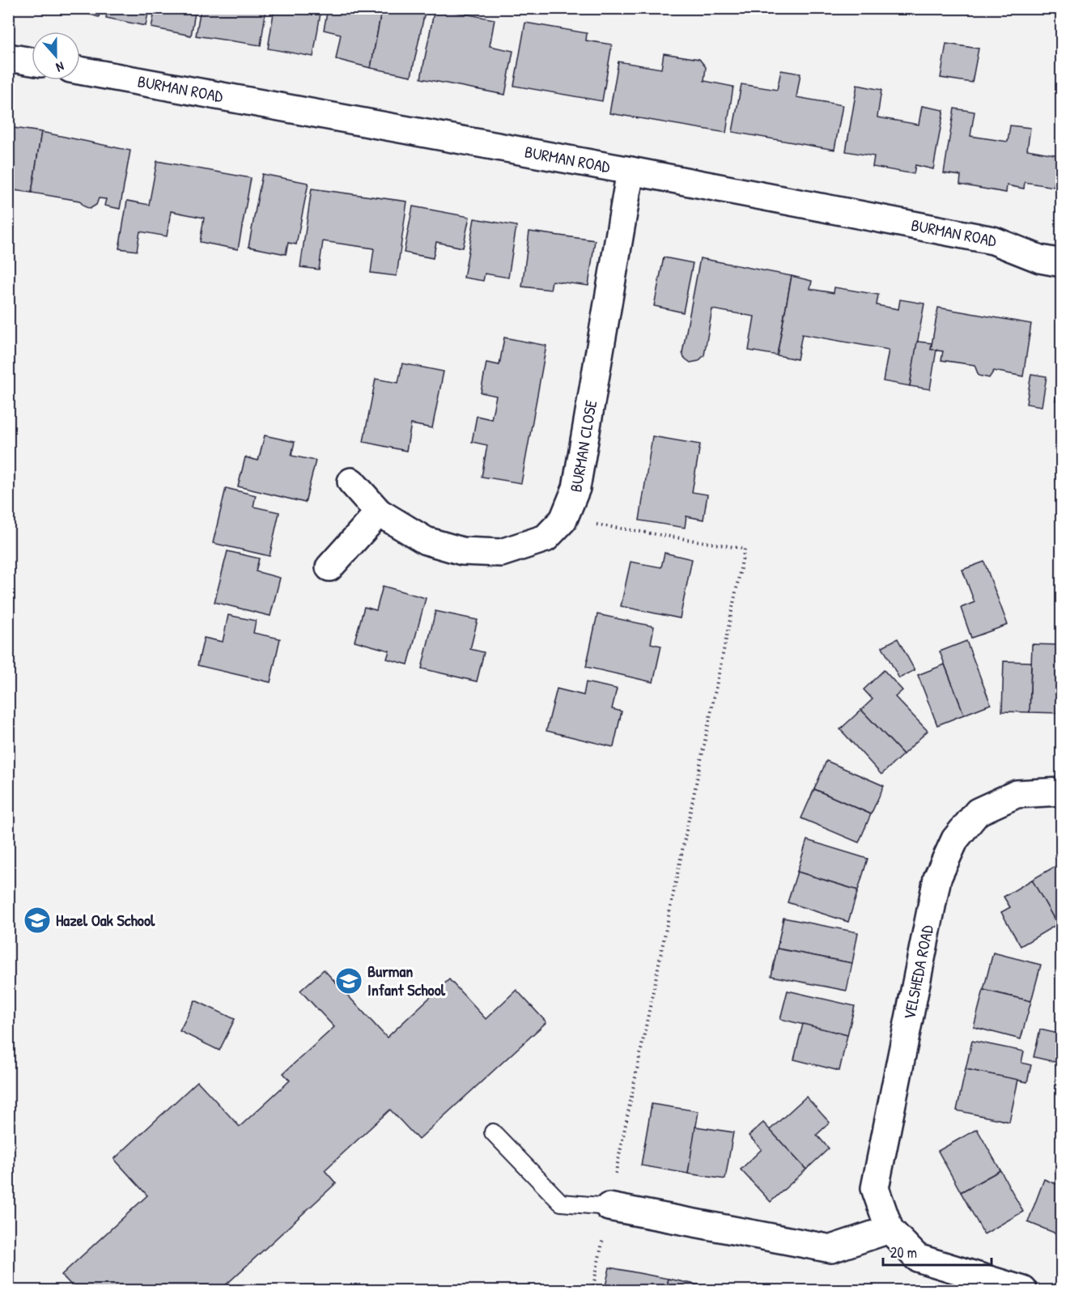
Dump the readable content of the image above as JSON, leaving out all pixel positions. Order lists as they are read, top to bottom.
{
  "streets": {
    "street": ["BURMAN ROAD", "BURMAN CLOSE", "VELSHEDA ROAD"]
  },
  "crossings": [
    ["BURMAN ROAD", "BURMAN CLOSE"]
  ],
  "places": {
    "school or university": ["Hazel Oak School", "Burman Infant School"]
  },
  "scale_bar": "20 m",
  "north": "bottom"
}
